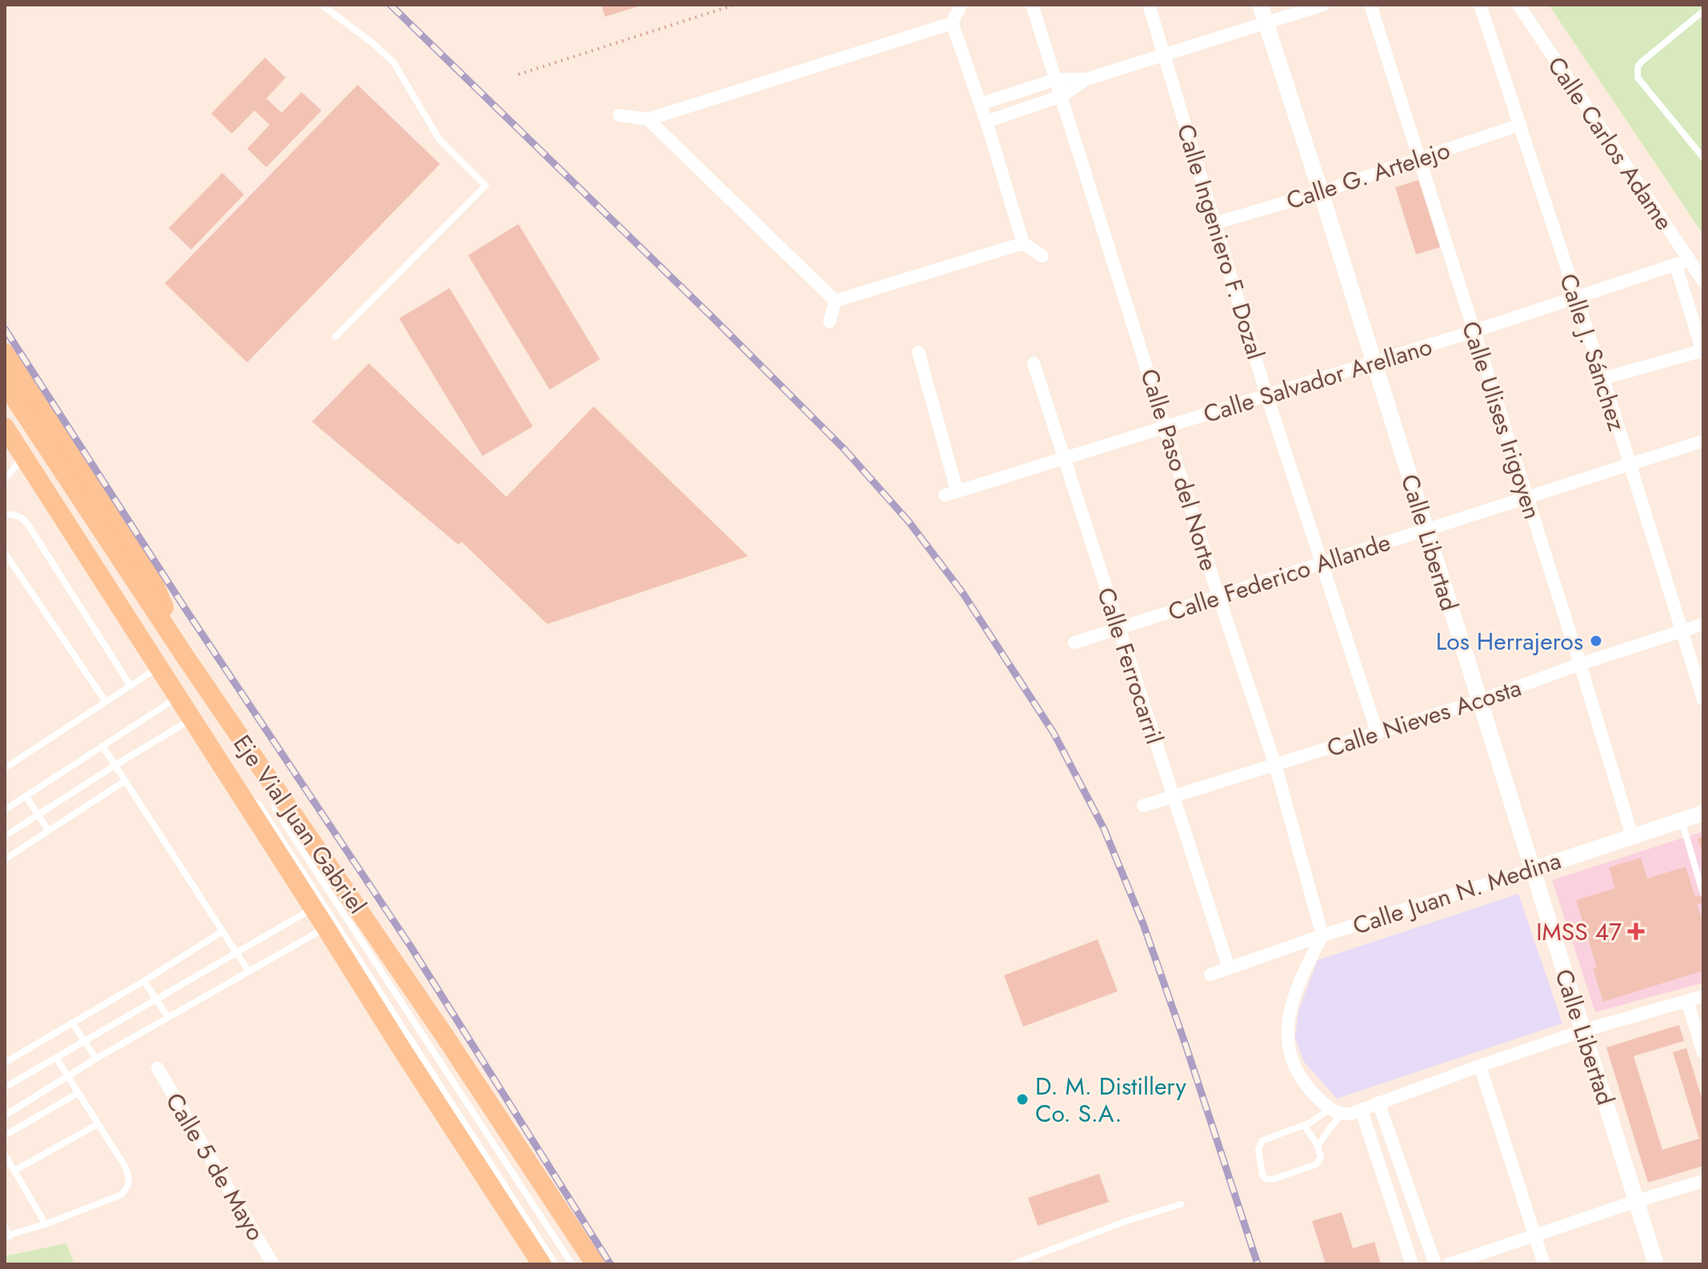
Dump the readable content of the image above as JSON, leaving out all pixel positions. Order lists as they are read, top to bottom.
{
  "streets": {
    "main road": ["Eje Vial Juan Gabriel"],
    "street": [
      "Calle Carlos Adame",
      "Calle G. Artelejo",
      "Calle Ingeniero F. Dozal",
      "Calle J. Sánchez",
      "Calle Salvador Arellano",
      "Calle Ulises Irigoyen",
      "Calle Paso del Norte",
      "Calle Libertad",
      "Calle Federico Allande",
      "Calle Ferrocarril",
      "Calle Nieves Acosta",
      "Calle Juan N. Medina",
      "Calle 5 de Mayo"
    ]
  },
  "crossings": [
    ["Calle Carlos Adame", "Calle Salvador Arellano"],
    ["Calle G. Artelejo", "Calle Ingeniero F. Dozal"],
    ["Calle G. Artelejo", "Calle J. Sánchez"],
    ["Calle G. Artelejo", "Calle Ulises Irigoyen"],
    ["Calle G. Artelejo", "Calle Libertad"],
    ["Calle Ingeniero F. Dozal", "Calle Salvador Arellano"],
    ["Calle Ingeniero F. Dozal", "Calle Federico Allande"],
    ["Calle Ingeniero F. Dozal", "Calle Nieves Acosta"],
    ["Calle J. Sánchez", "Calle Salvador Arellano"],
    ["Calle J. Sánchez", "Calle Federico Allande"],
    ["Calle J. Sánchez", "Calle Nieves Acosta"],
    ["Calle Salvador Arellano", "Calle Ulises Irigoyen"],
    ["Calle Salvador Arellano", "Calle Paso del Norte"],
    ["Calle Salvador Arellano", "Calle Libertad"],
    ["Calle Salvador Arellano", "Calle Ferrocarril"],
    ["Calle Ulises Irigoyen", "Calle Federico Allande"],
    ["Calle Ulises Irigoyen", "Calle Nieves Acosta"],
    ["Calle Ulises Irigoyen", "Calle Juan N. Medina"],
    ["Calle Paso del Norte", "Calle Federico Allande"],
    ["Calle Paso del Norte", "Calle Nieves Acosta"],
    ["Calle Paso del Norte", "Calle Juan N. Medina"],
    ["Calle Libertad", "Calle Federico Allande"],
    ["Calle Libertad", "Calle Nieves Acosta"],
    ["Calle Libertad", "Calle Juan N. Medina"],
    ["Calle Federico Allande", "Calle Ferrocarril"],
    ["Calle Ferrocarril", "Calle Nieves Acosta"],
    ["Calle Ferrocarril", "Calle Juan N. Medina"]
  ],
  "places": {
    "other": ["Los Herrajeros", "D. M. Distillery Co. S.A."],
    "health": ["IMSS 47"]
  }
}
